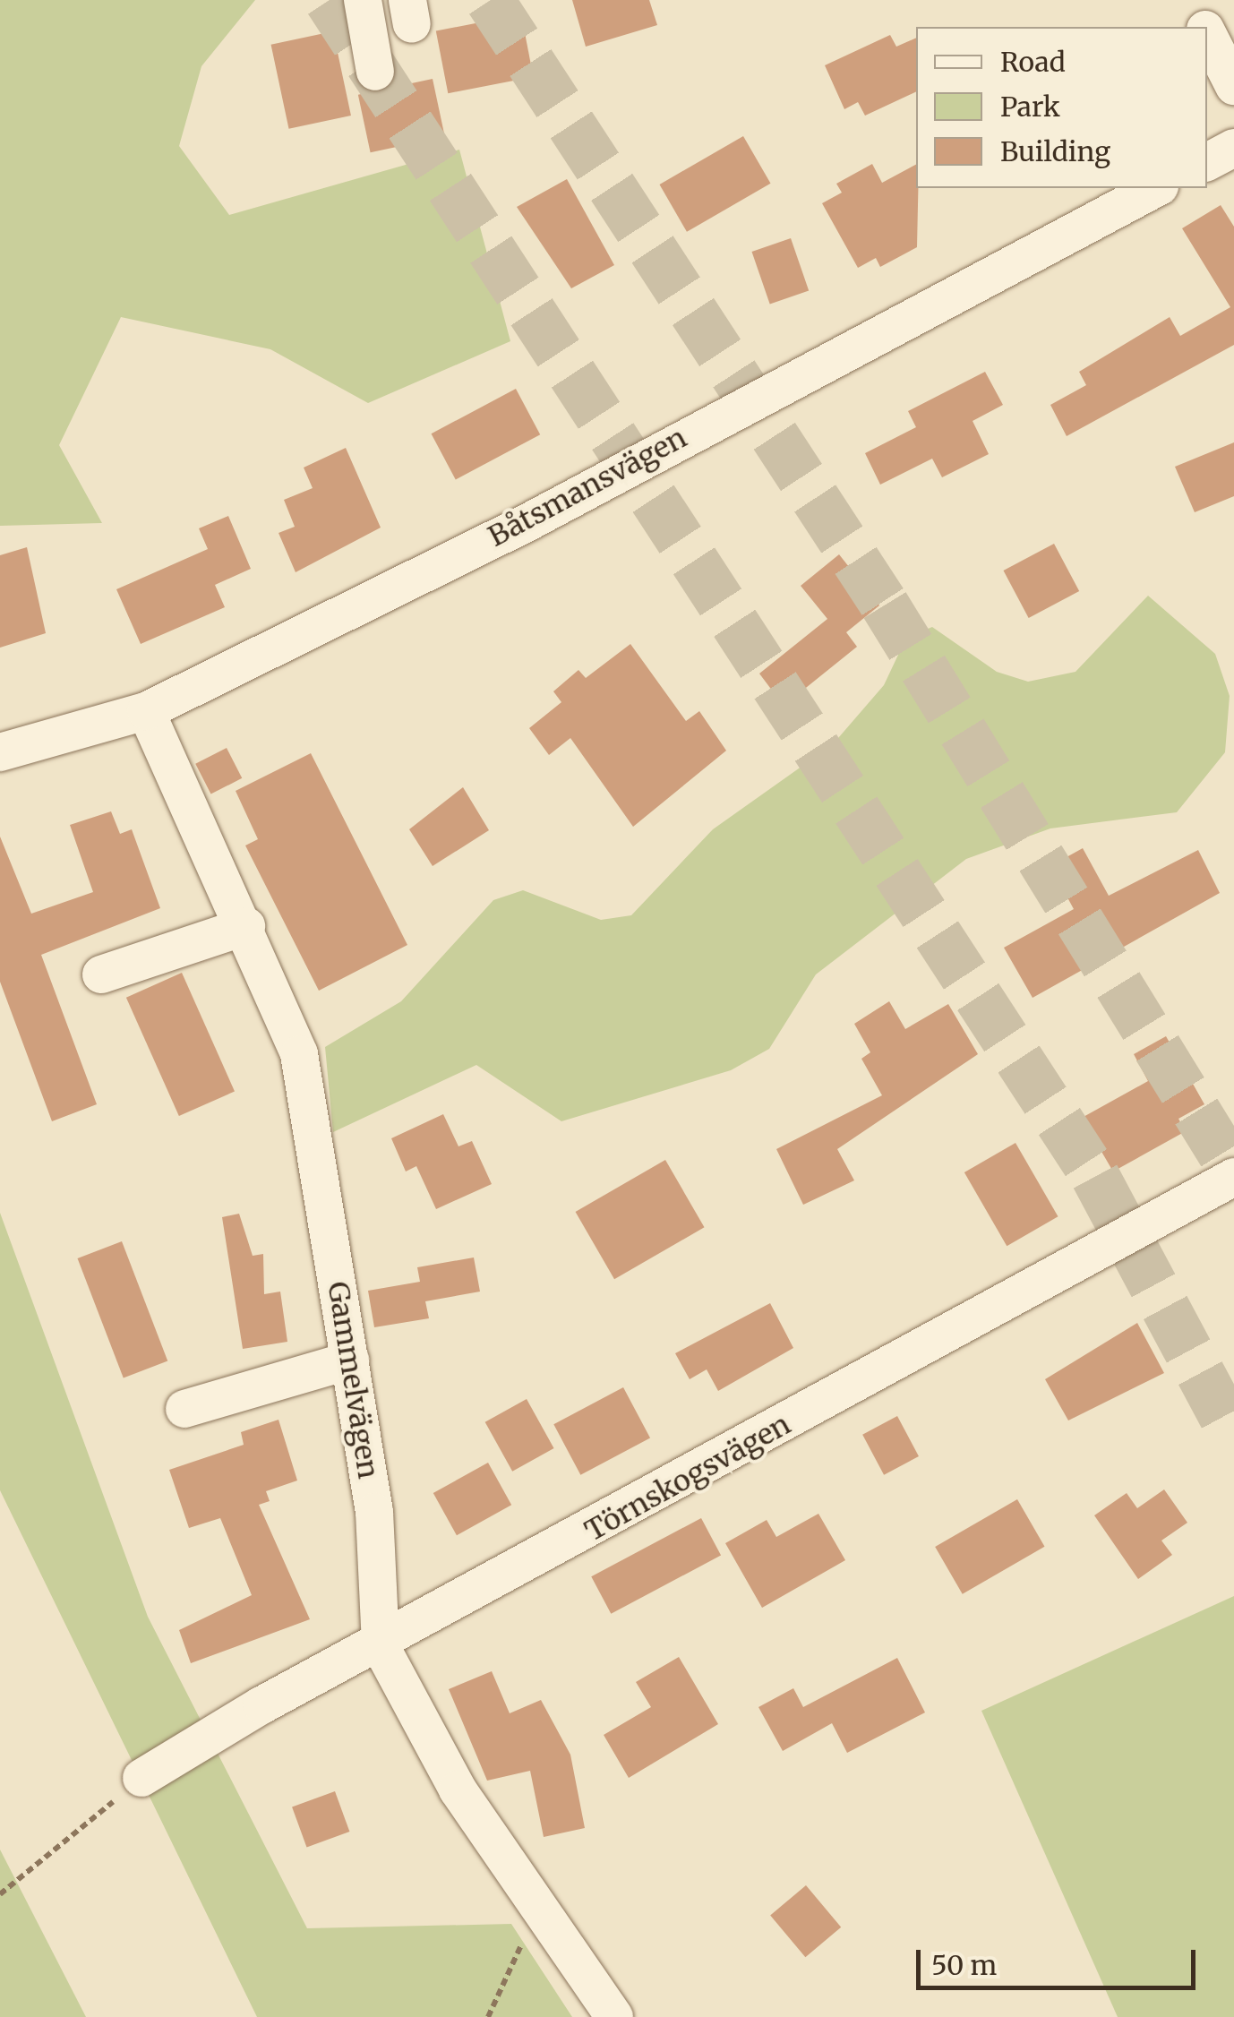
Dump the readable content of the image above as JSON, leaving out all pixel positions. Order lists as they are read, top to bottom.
{
  "streets": {
    "street": ["Båtsmansvägen", "Gammelvägen", "Törnskogsvägen"]
  },
  "crossings": [
    ["Båtsmansvägen", "Gammelvägen"],
    ["Gammelvägen", "Törnskogsvägen"]
  ],
  "legend": ["Road", "Park", "Building"],
  "scale_bar": "50 m"
}
